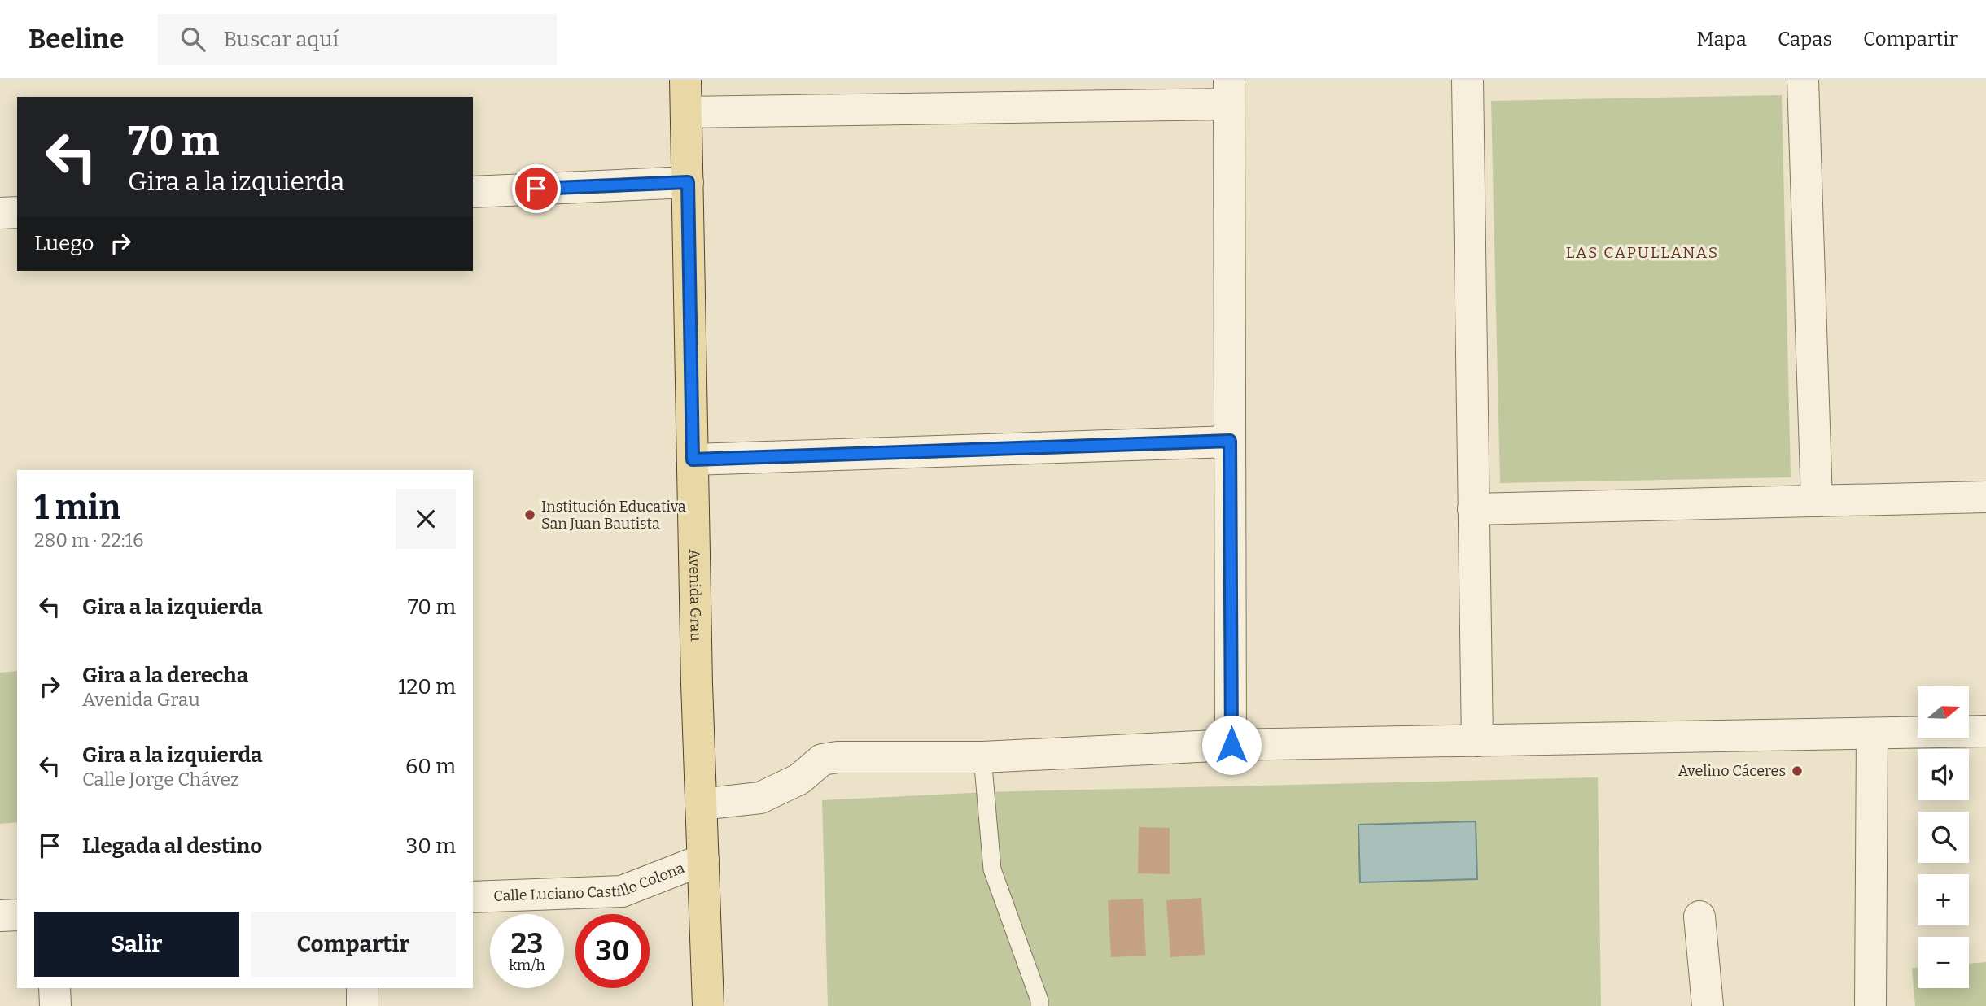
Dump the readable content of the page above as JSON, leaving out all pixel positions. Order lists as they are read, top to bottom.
{
  "streets": {
    "main road": ["Avenida Grau"],
    "street": ["Calle Luciano Castillo Colona"]
  },
  "crossings": [
    ["Avenida Grau", "Calle Luciano Castillo Colona"]
  ],
  "districts": ["LAS CAPULLANAS"],
  "places": ["Institución Educativa San Juan Bautista", "Avelino Cáceres"],
  "north": "right",
  "page": {
    "header": "Beeline",
    "search": "Buscar aquí",
    "nav": ["Mapa", "Capas", "Compartir"],
    "turn": ["70 m", "Gira a la izquierda"],
    "then": "Luego",
    "heading": ["1 min", "280 m · 22:16"],
    "list": [
      {
        "name": "Gira a la izquierda",
        "value": "70 m"
      },
      {
        "name": "Gira a la derecha",
        "note": "Avenida Grau",
        "value": "120 m"
      },
      {
        "name": "Gira a la izquierda",
        "note": "Calle Jorge Chávez",
        "value": "60 m"
      },
      {
        "name": "Llegada al destino",
        "value": "30 m"
      }
    ],
    "map_buttons": ["+", "−"],
    "buttons": ["Salir", "Compartir"],
    "speed": "23 km/h",
    "limit": "30"
  }
}
